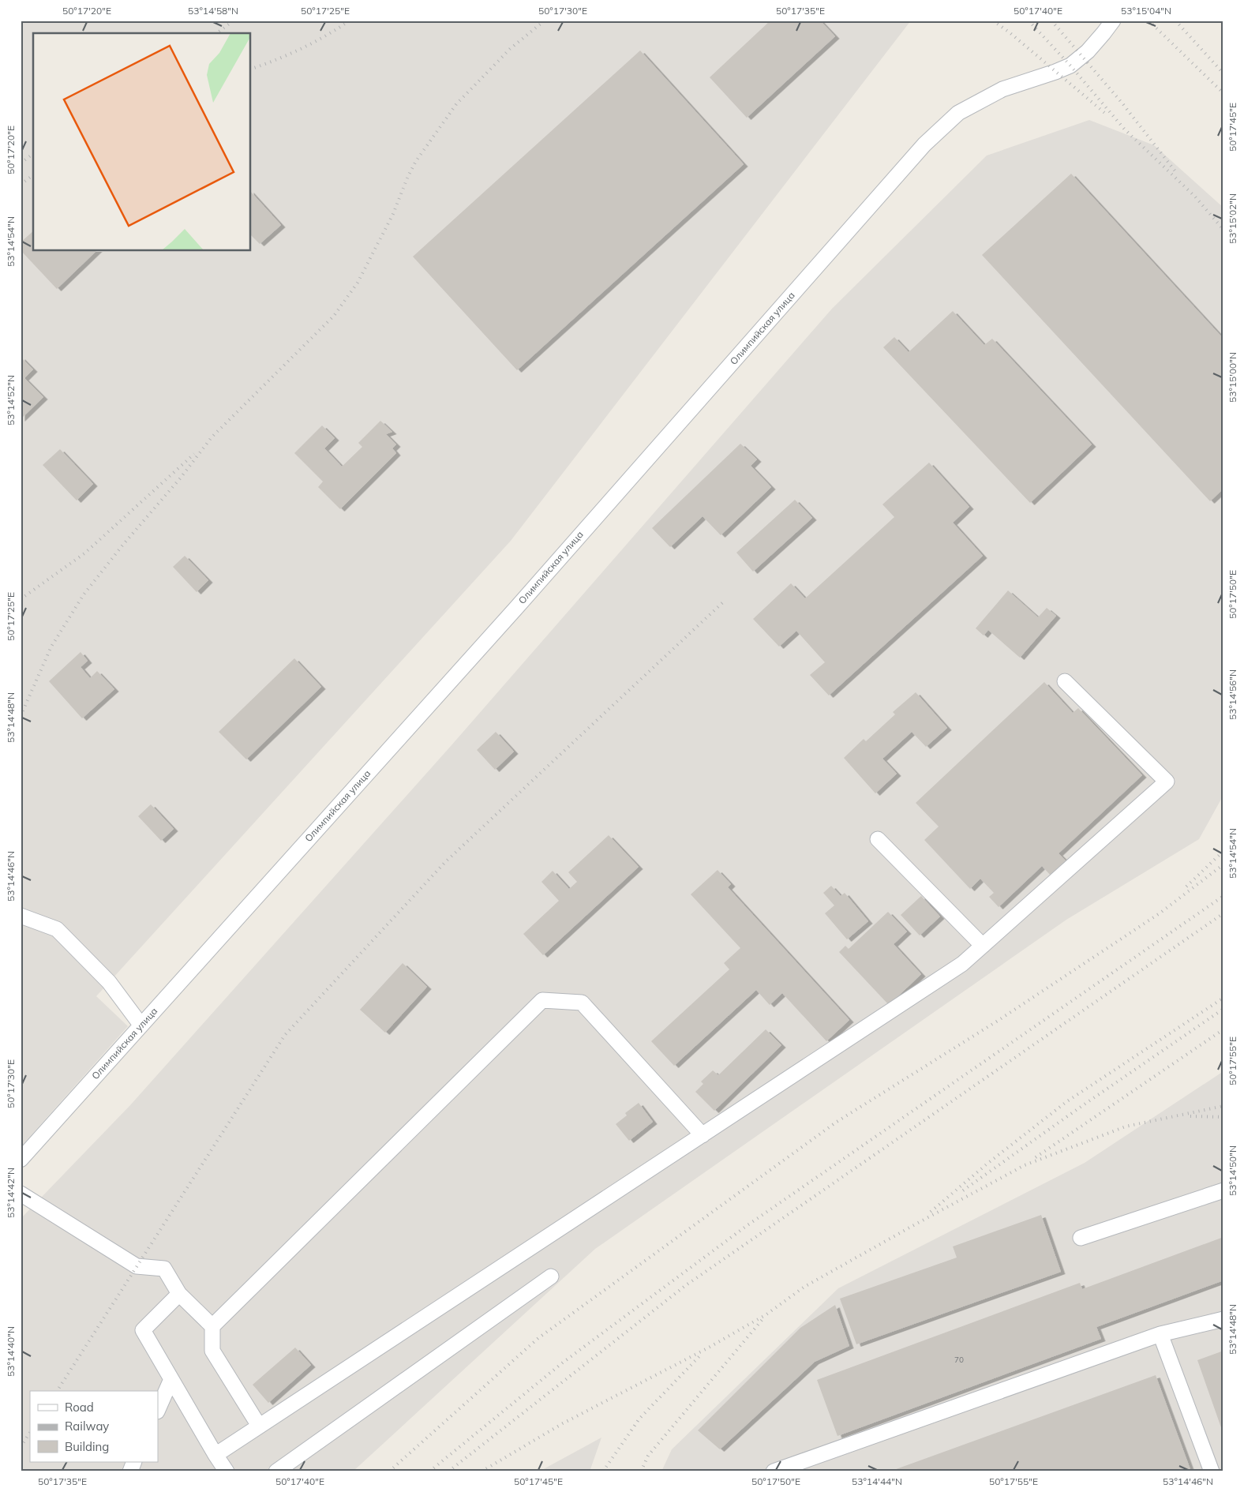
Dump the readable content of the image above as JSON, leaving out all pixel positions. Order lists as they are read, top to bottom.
{
  "streets": {
    "street": ["Олимпийская улица"]
  },
  "house_numbers": ["70"],
  "legend": ["Road", "Railway", "Building"],
  "coordinates": [
    "50°17'20\"E",
    "53°14'58\"N",
    "50°17'25\"E",
    "50°17'30\"E",
    "50°17'35\"E",
    "50°17'40\"E",
    "53°15'04\"N",
    "50°17'45\"E",
    "53°15'02\"N",
    "53°14'54\"N",
    "53°15'00\"N",
    "53°14'52\"N",
    "50°17'50\"E",
    "53°14'56\"N",
    "53°14'48\"N",
    "53°14'46\"N",
    "50°17'55\"E",
    "53°14'50\"N",
    "53°14'42\"N",
    "53°14'40\"N",
    "53°14'44\"N"
  ]
}
